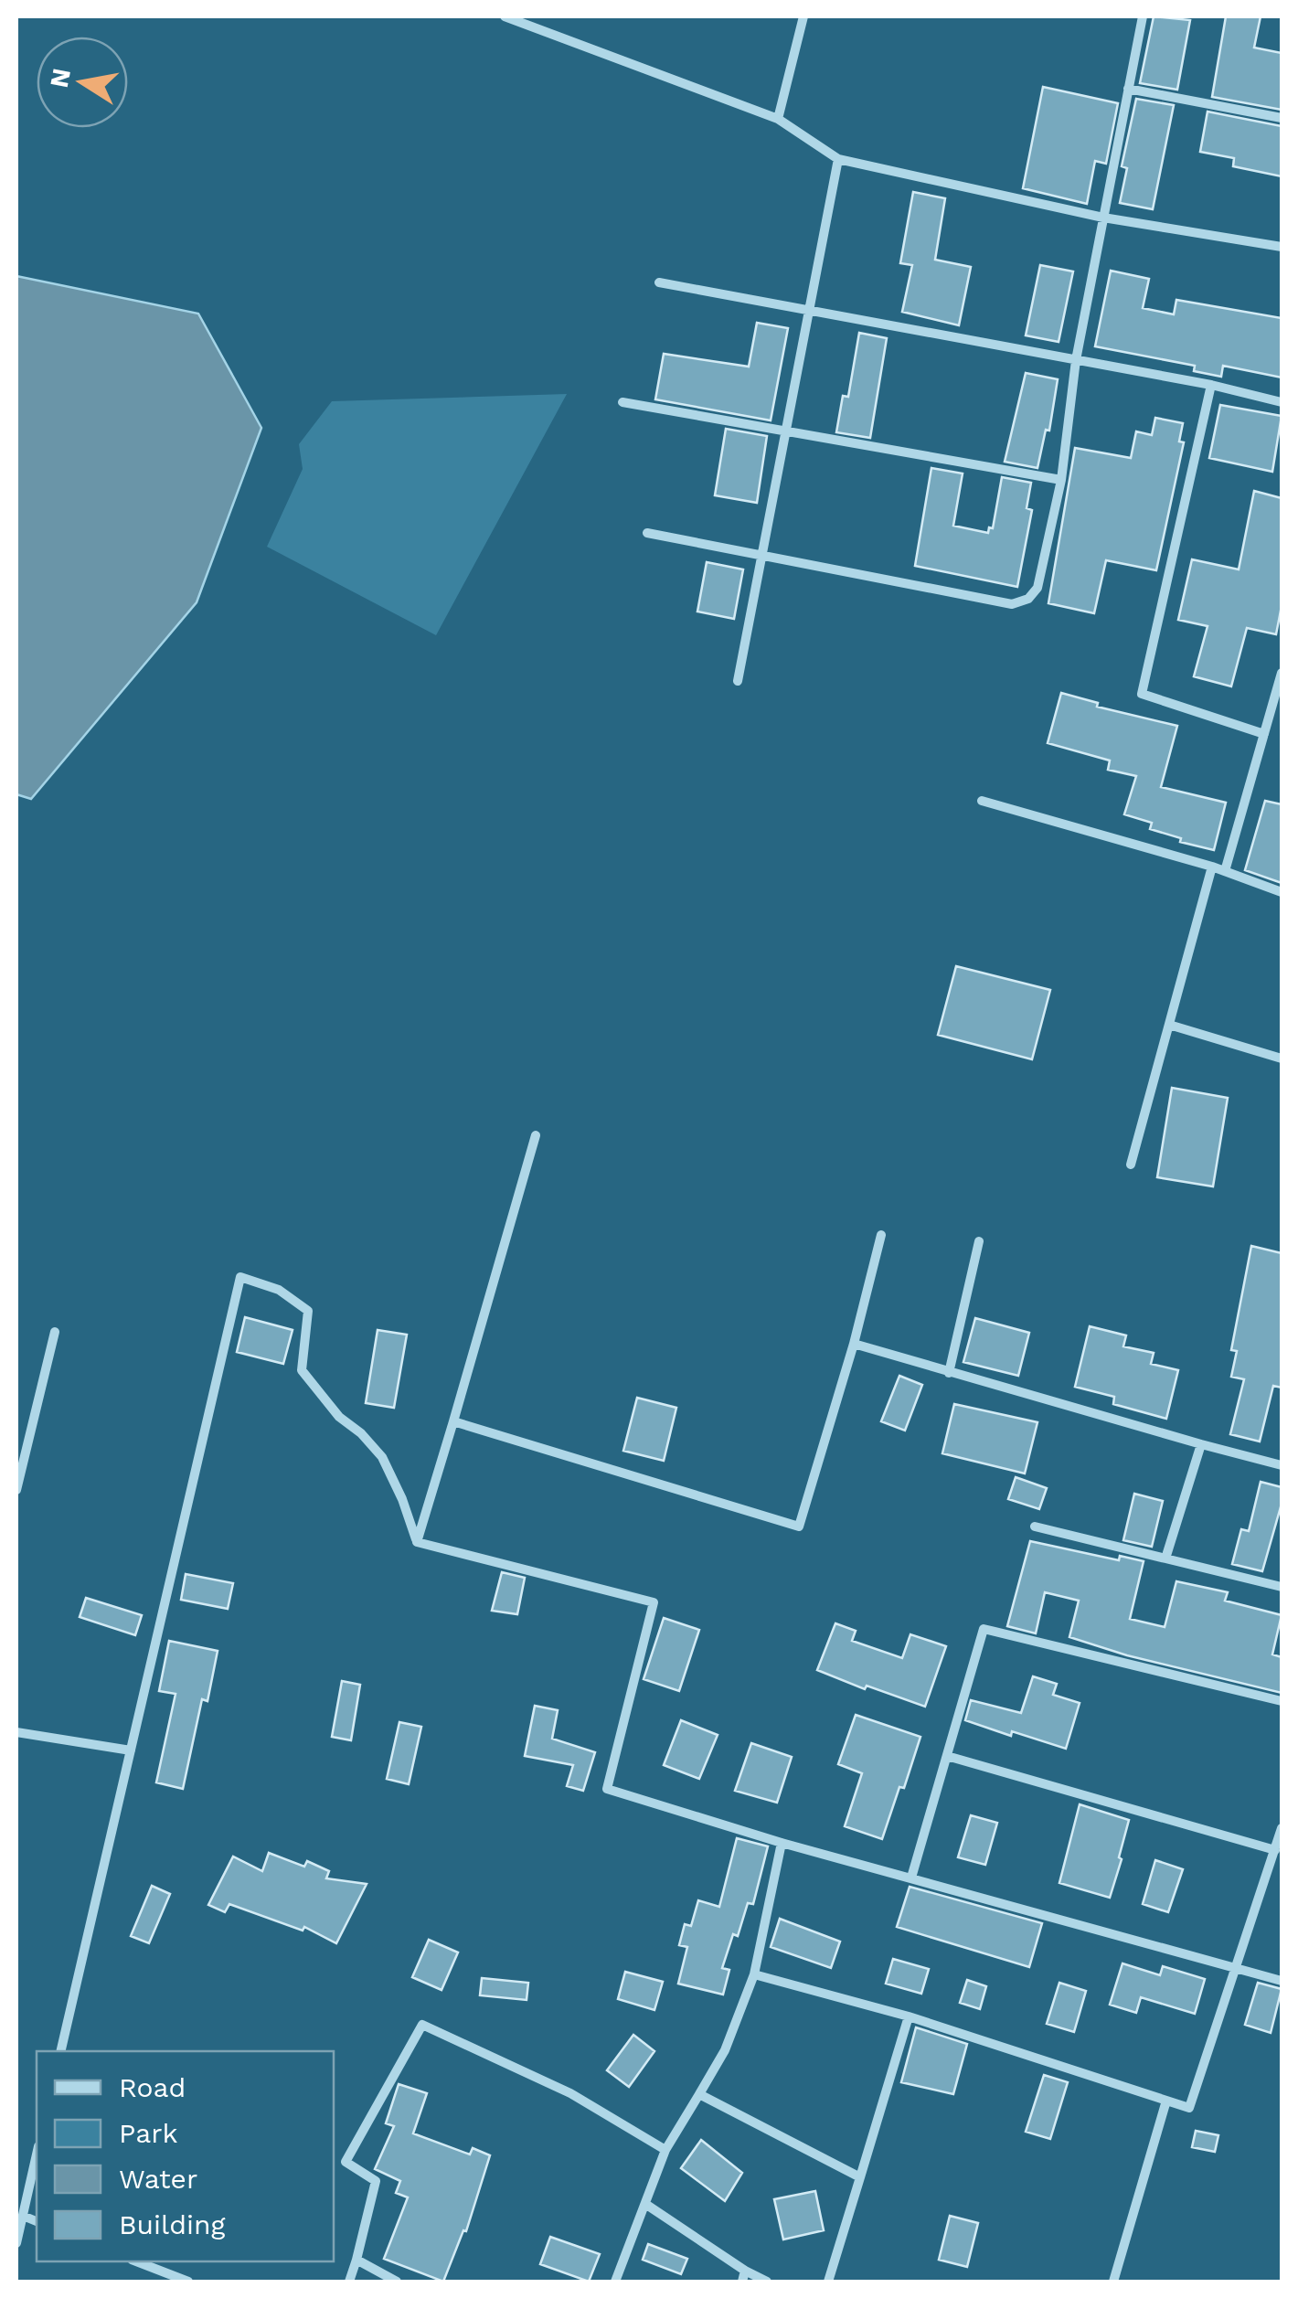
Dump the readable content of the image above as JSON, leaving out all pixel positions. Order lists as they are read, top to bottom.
{
  "legend": [
    "Road",
    "Park",
    "Water",
    "Building"
  ],
  "north": "left"
}
